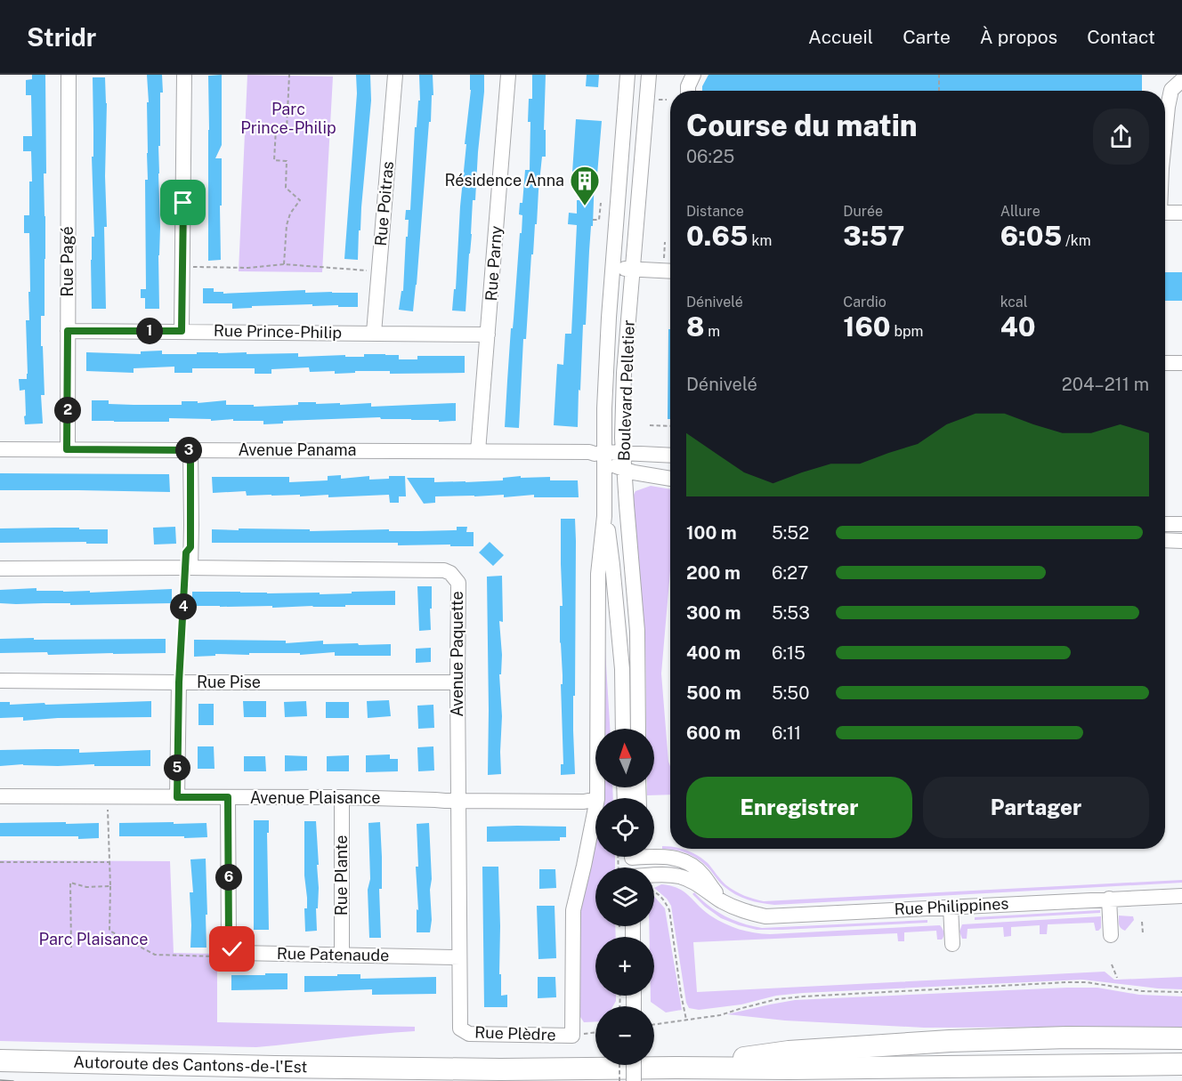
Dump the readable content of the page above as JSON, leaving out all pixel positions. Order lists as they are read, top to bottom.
{
  "streets": {
    "highway": ["Autoroute des Cantons-de-l'Est"],
    "street": [
      "Rue Poitras",
      "Rue Pagé",
      "Rue Parny",
      "Rue Prince-Philip",
      "Boulevard Pelletier",
      "Avenue Panama",
      "Avenue Paquette",
      "Rue Pise",
      "Avenue Plaisance",
      "Rue Plante",
      "Rue Philippines",
      "Rue Patenaude",
      "Rue Plèdre"
    ]
  },
  "crossings": [
    ["Rue Poitras", "Rue Prince-Philip"],
    ["Rue Pagé", "Rue Prince-Philip"],
    ["Rue Pagé", "Avenue Panama"],
    ["Rue Parny", "Rue Prince-Philip"],
    ["Rue Parny", "Avenue Panama"],
    ["Boulevard Pelletier", "Avenue Panama"],
    ["Boulevard Pelletier", "Rue Plèdre"],
    ["Avenue Paquette", "Rue Pise"],
    ["Avenue Paquette", "Avenue Plaisance"],
    ["Avenue Paquette", "Rue Patenaude"],
    ["Avenue Paquette", "Rue Plèdre"],
    ["Avenue Plaisance", "Rue Plante"],
    ["Rue Plante", "Rue Patenaude"]
  ],
  "parks": ["Parc Prince-Philip", "Parc Plaisance"],
  "places": {
    "building": ["Résidence Anna"]
  },
  "north": "top",
  "page": {
    "header": "Stridr",
    "nav": [
      "Accueil",
      "Carte",
      "À propos",
      "Contact"
    ],
    "heading": ["Course du matin", "06:25"],
    "stats": [
      ["Distance", "0.65 km"],
      ["Durée", "3:57"],
      ["Allure", "6:05 /km"],
      ["Dénivelé", "8 m"],
      ["Cardio", "160 bpm"],
      ["kcal", "40"]
    ],
    "pins": [
      "1",
      "2",
      "3",
      "4",
      "5",
      "6"
    ],
    "chart": ["Dénivelé", "204–211 m"],
    "list": [
      {
        "name": "100 m",
        "note": "5:52"
      },
      {
        "name": "200 m",
        "note": "6:27"
      },
      {
        "name": "300 m",
        "note": "5:53"
      },
      {
        "name": "400 m",
        "note": "6:15"
      },
      {
        "name": "500 m",
        "note": "5:50"
      },
      {
        "name": "600 m",
        "note": "6:11"
      }
    ],
    "map_buttons": ["+", "−"],
    "buttons": ["Enregistrer", "Partager"]
  }
}
